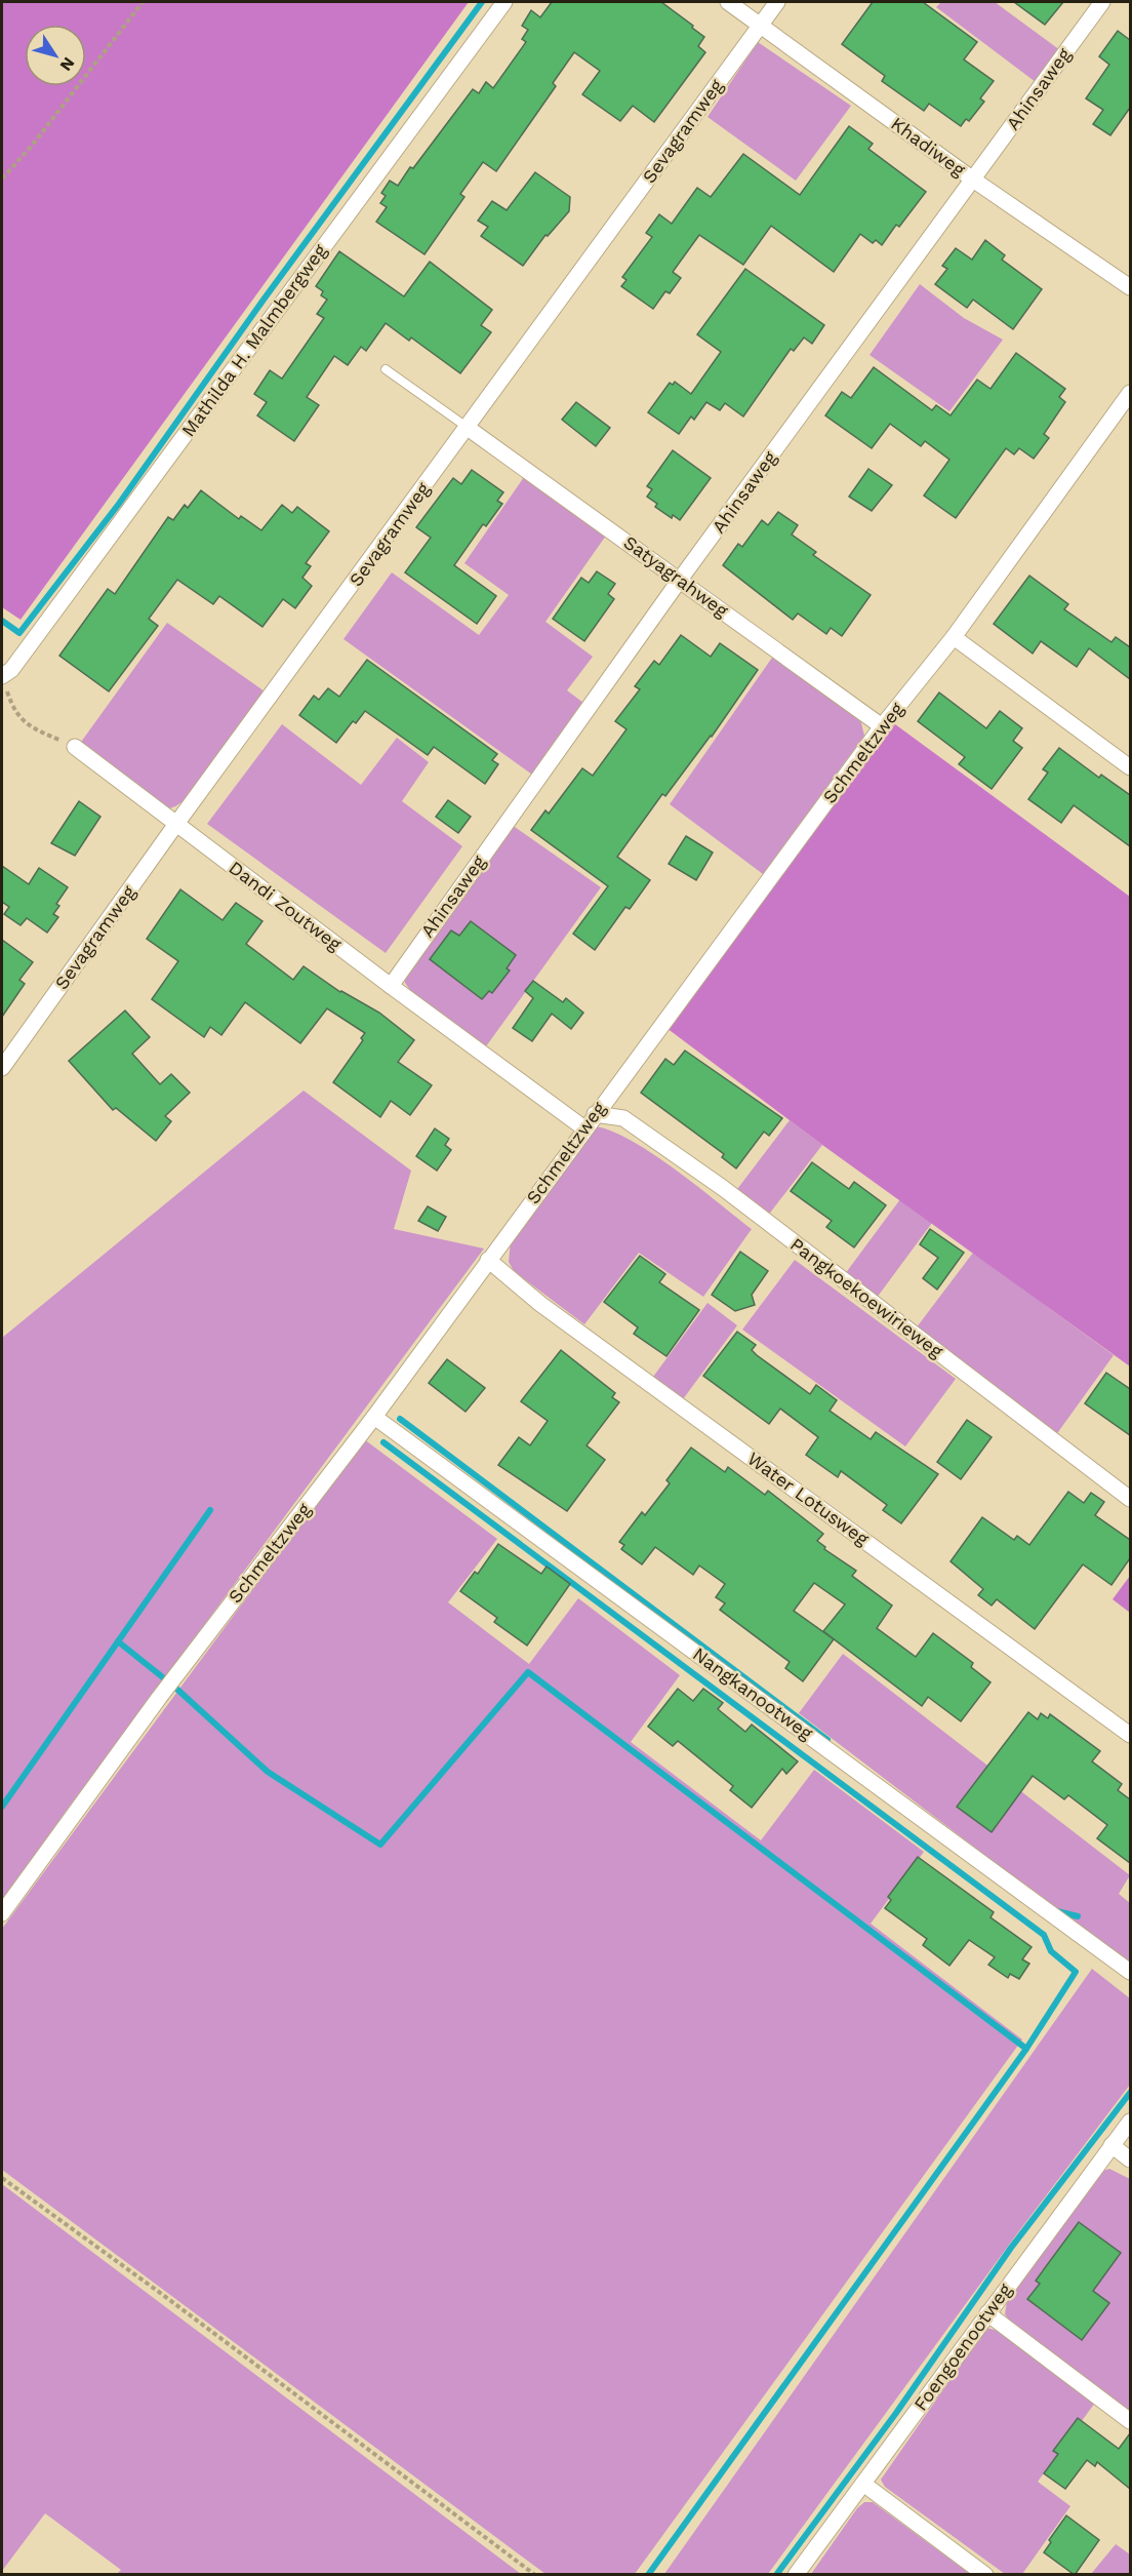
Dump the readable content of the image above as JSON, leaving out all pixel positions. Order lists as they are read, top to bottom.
{
  "streets": {
    "street": [
      "Ahinsaweg",
      "Sevagramweg",
      "Khadiweg",
      "Mathilda H. Malmbergweg",
      "Satyagrahweg",
      "Schmeltzweg",
      "Dandi Zoutweg",
      "Pangkoekoewirieweg",
      "Water Lotusweg",
      "Nangkanootweg",
      "Foengoenootweg"
    ]
  },
  "crossings": [
    ["Ahinsaweg", "Khadiweg"],
    ["Ahinsaweg", "Satyagrahweg"],
    ["Ahinsaweg", "Dandi Zoutweg"],
    ["Sevagramweg", "Khadiweg"],
    ["Sevagramweg", "Satyagrahweg"],
    ["Sevagramweg", "Dandi Zoutweg"],
    ["Satyagrahweg", "Schmeltzweg"],
    ["Schmeltzweg", "Dandi Zoutweg"],
    ["Schmeltzweg", "Pangkoekoewirieweg"],
    ["Schmeltzweg", "Water Lotusweg"],
    ["Schmeltzweg", "Nangkanootweg"]
  ],
  "north": "bottom right"
}
